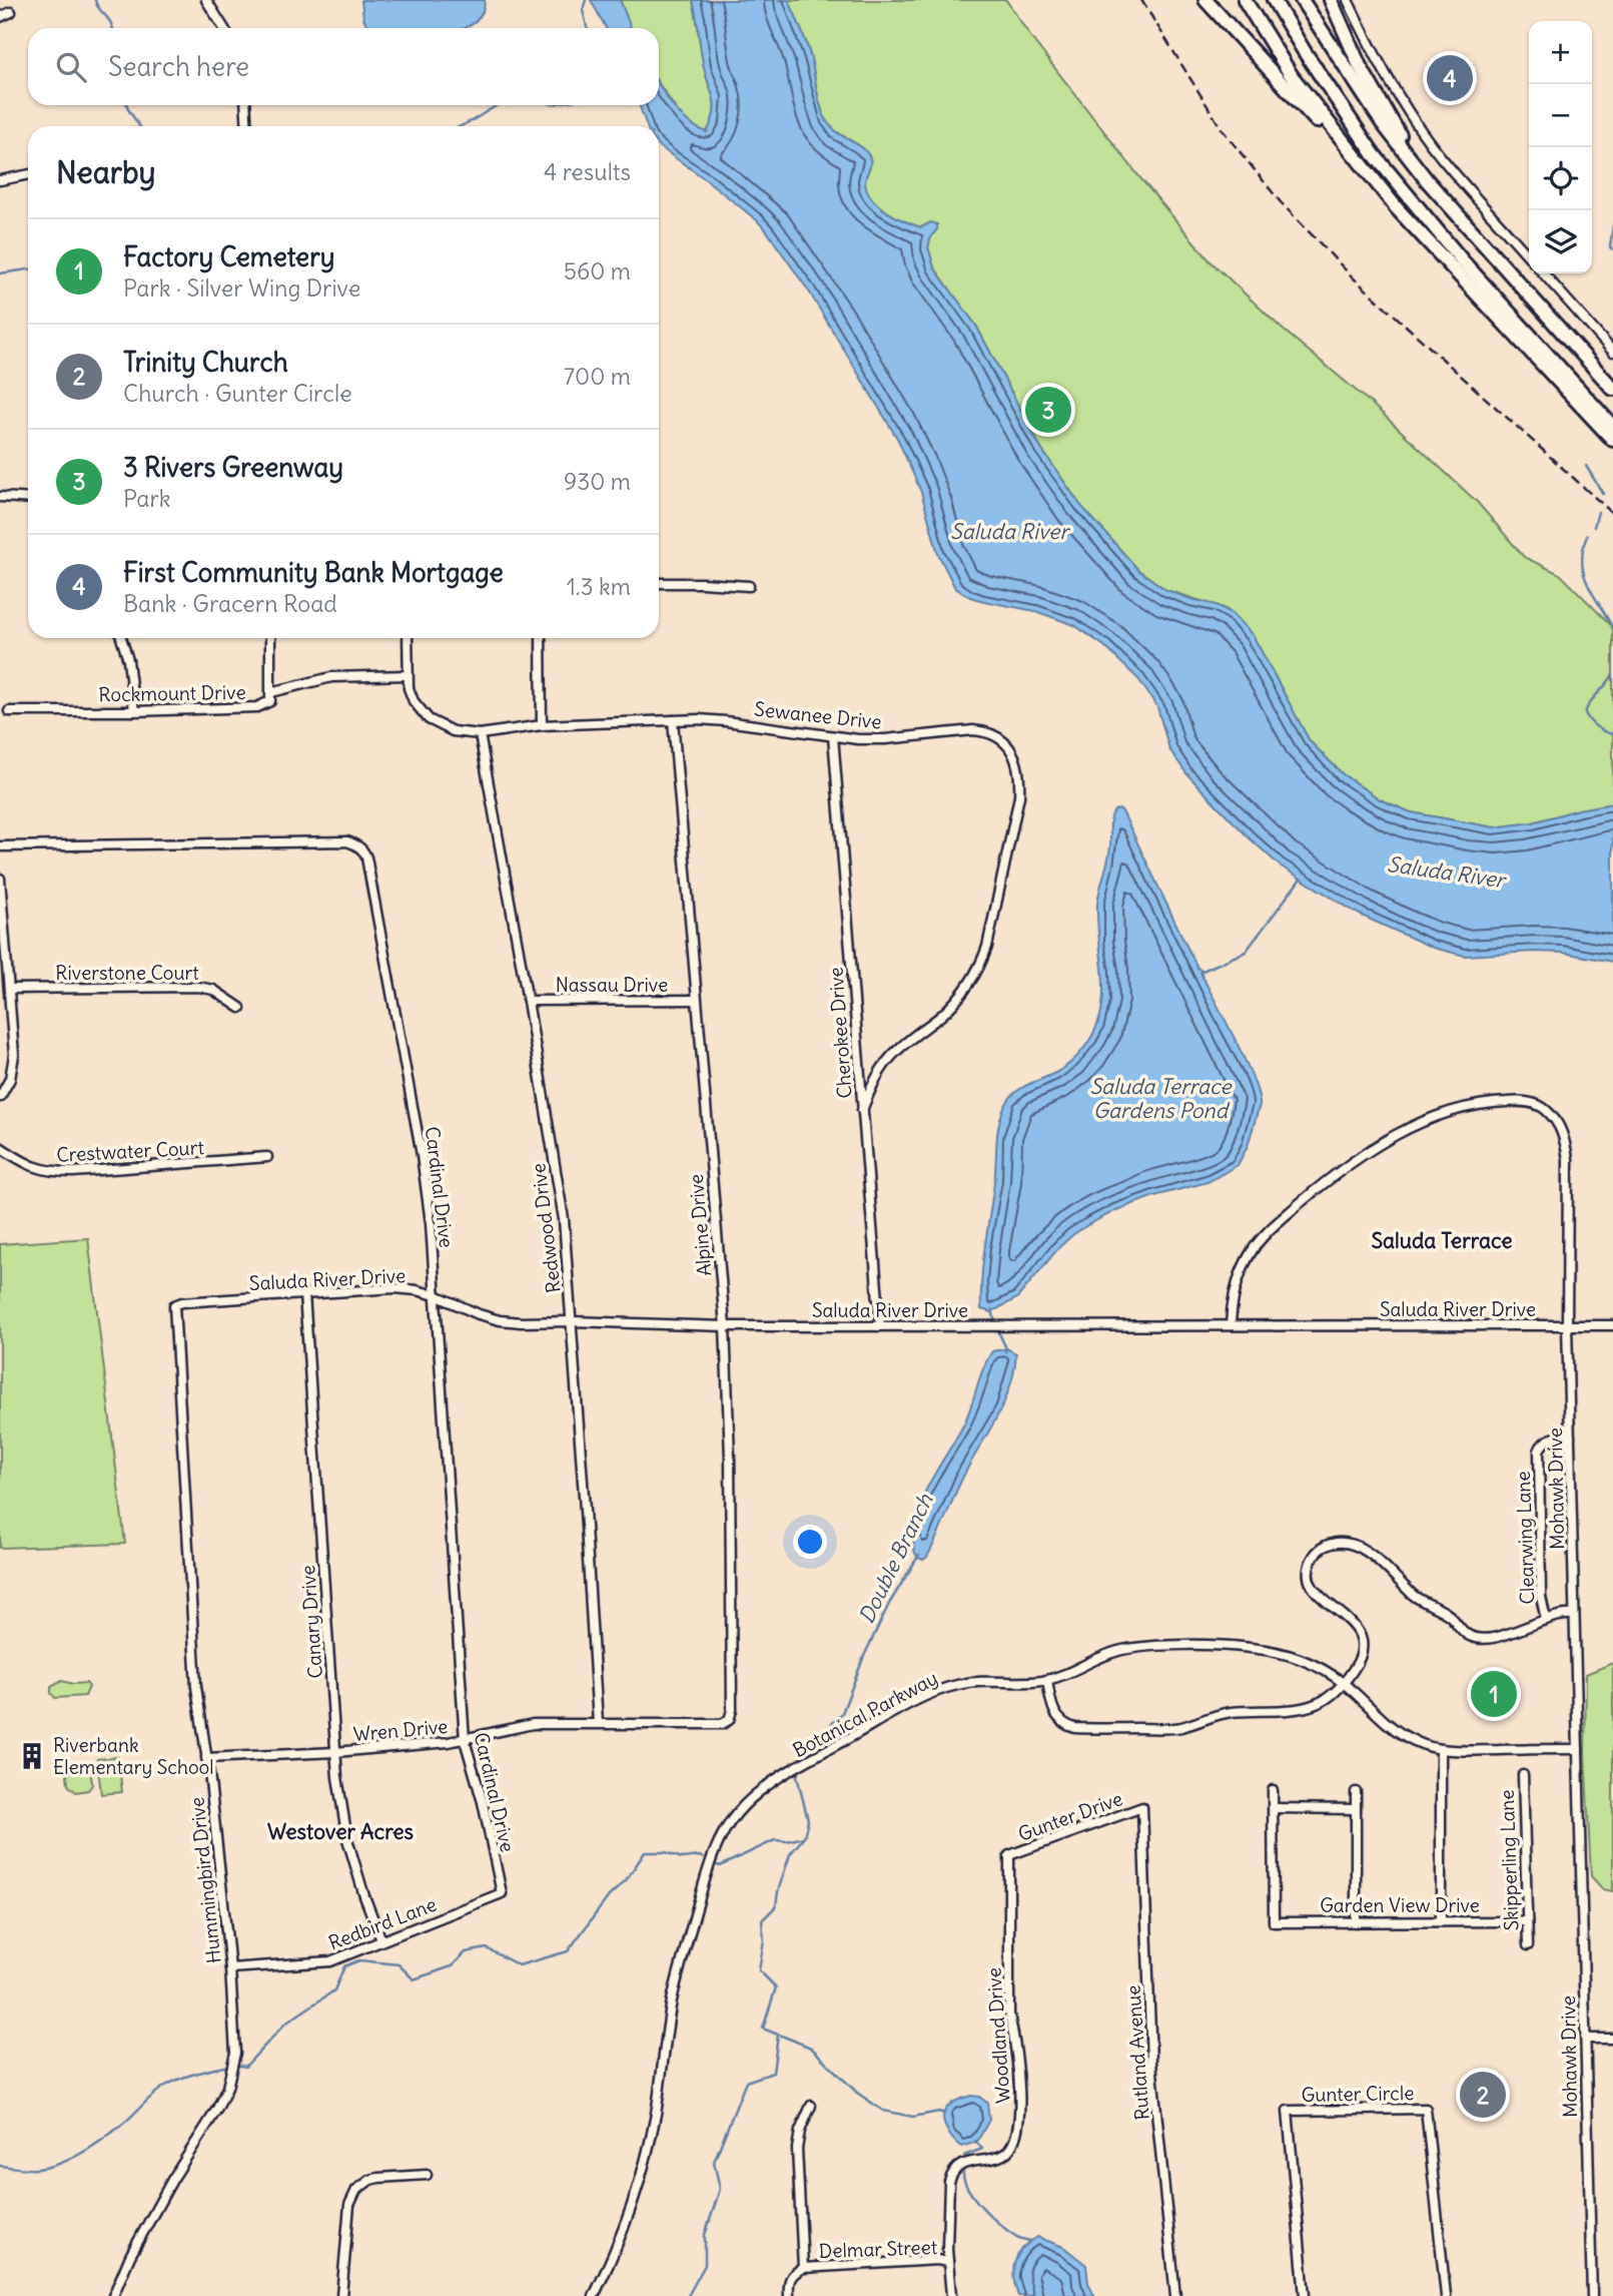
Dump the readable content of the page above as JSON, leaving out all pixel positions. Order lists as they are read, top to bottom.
{
  "streets": {
    "street": [
      "Rockmount Drive",
      "Sewanee Drive",
      "Riverstone Court",
      "Nassau Drive",
      "Cherokee Drive",
      "Crestwater Court",
      "Cardinal Drive",
      "Alpine Drive",
      "Redwood Drive",
      "Saluda River Drive",
      "Mohawk Drive",
      "Clearwing Lane",
      "Canary Drive",
      "Botanical Parkway",
      "Wren Drive",
      "Gunter Drive",
      "Skipperling Lane",
      "Hummingbird Drive",
      "Garden View Drive",
      "Redbird Lane",
      "Woodland Drive",
      "Rutland Avenue",
      "Gunter Circle",
      "Delmar Street"
    ]
  },
  "crossings": [
    ["Rockmount Drive", "Sewanee Drive"],
    ["Sewanee Drive", "Cherokee Drive"],
    ["Sewanee Drive", "Alpine Drive"],
    ["Sewanee Drive", "Redwood Drive"],
    ["Nassau Drive", "Alpine Drive"],
    ["Nassau Drive", "Redwood Drive"],
    ["Cherokee Drive", "Saluda River Drive"],
    ["Cardinal Drive", "Saluda River Drive"],
    ["Cardinal Drive", "Wren Drive"],
    ["Cardinal Drive", "Redbird Lane"],
    ["Alpine Drive", "Saluda River Drive"],
    ["Alpine Drive", "Wren Drive"],
    ["Redwood Drive", "Saluda River Drive"],
    ["Redwood Drive", "Wren Drive"],
    ["Saluda River Drive", "Mohawk Drive"],
    ["Saluda River Drive", "Canary Drive"],
    ["Saluda River Drive", "Hummingbird Drive"],
    ["Mohawk Drive", "Clearwing Lane"],
    ["Mohawk Drive", "Botanical Parkway"],
    ["Canary Drive", "Wren Drive"],
    ["Canary Drive", "Redbird Lane"],
    ["Wren Drive", "Hummingbird Drive"],
    ["Gunter Drive", "Woodland Drive"],
    ["Gunter Drive", "Rutland Avenue"],
    ["Skipperling Lane", "Garden View Drive"],
    ["Hummingbird Drive", "Redbird Lane"],
    ["Woodland Drive", "Delmar Street"]
  ],
  "districts": ["Saluda Terrace", "Westover Acres"],
  "water": ["Saluda River", "Saluda Terrace Gardens Pond", "Double Branch"],
  "places": {
    "building": ["Riverbank Elementary School"]
  },
  "page": {
    "map_buttons": ["+", "−"],
    "search": "Search here",
    "pins": [
      "4",
      "3",
      "1",
      "2"
    ],
    "heading": ["Nearby", "4 results"],
    "list": [
      {
        "mark": "1",
        "name": "Factory Cemetery",
        "note": "Park · Silver Wing Drive",
        "value": "560 m"
      },
      {
        "mark": "2",
        "name": "Trinity Church",
        "note": "Church · Gunter Circle",
        "value": "700 m"
      },
      {
        "mark": "3",
        "name": "3 Rivers Greenway",
        "note": "Park",
        "value": "930 m"
      },
      {
        "mark": "4",
        "name": "First Community Bank Mortgage",
        "note": "Bank · Gracern Road",
        "value": "1.3 km"
      }
    ]
  }
}
